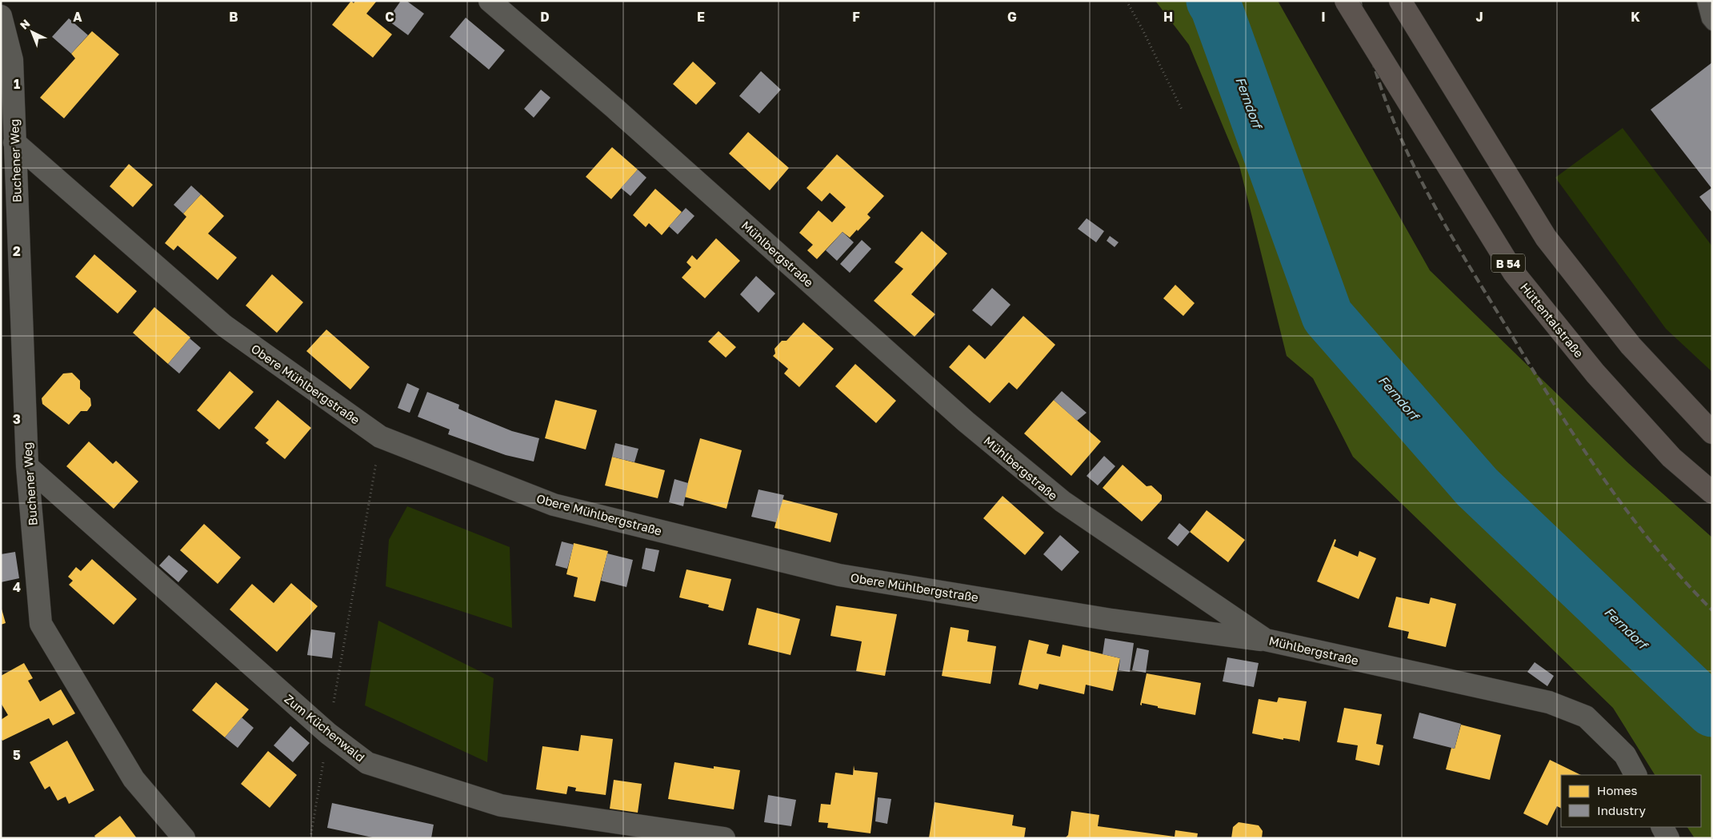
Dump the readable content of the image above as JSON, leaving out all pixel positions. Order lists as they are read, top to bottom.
{
  "streets": {
    "highway": ["B 54", "Hüttentalstraße"],
    "street": [
      "Buchener Weg",
      "Mühlbergstraße",
      "Obere Mühlbergstraße",
      "Zum Küchenwald"
    ]
  },
  "crossings": [
    ["Buchener Weg", "Obere Mühlbergstraße"],
    ["Buchener Weg", "Zum Küchenwald"],
    ["Mühlbergstraße", "Obere Mühlbergstraße"]
  ],
  "water": ["Ferndorf"],
  "legend": ["Homes", "Industry"],
  "north": "top left",
  "grid": {
    "columns": [
      "A",
      "B",
      "C",
      "D",
      "E",
      "F",
      "G",
      "H",
      "I",
      "J",
      "K"
    ],
    "rows": [
      "1",
      "2",
      "3",
      "4",
      "5"
    ]
  }
}
